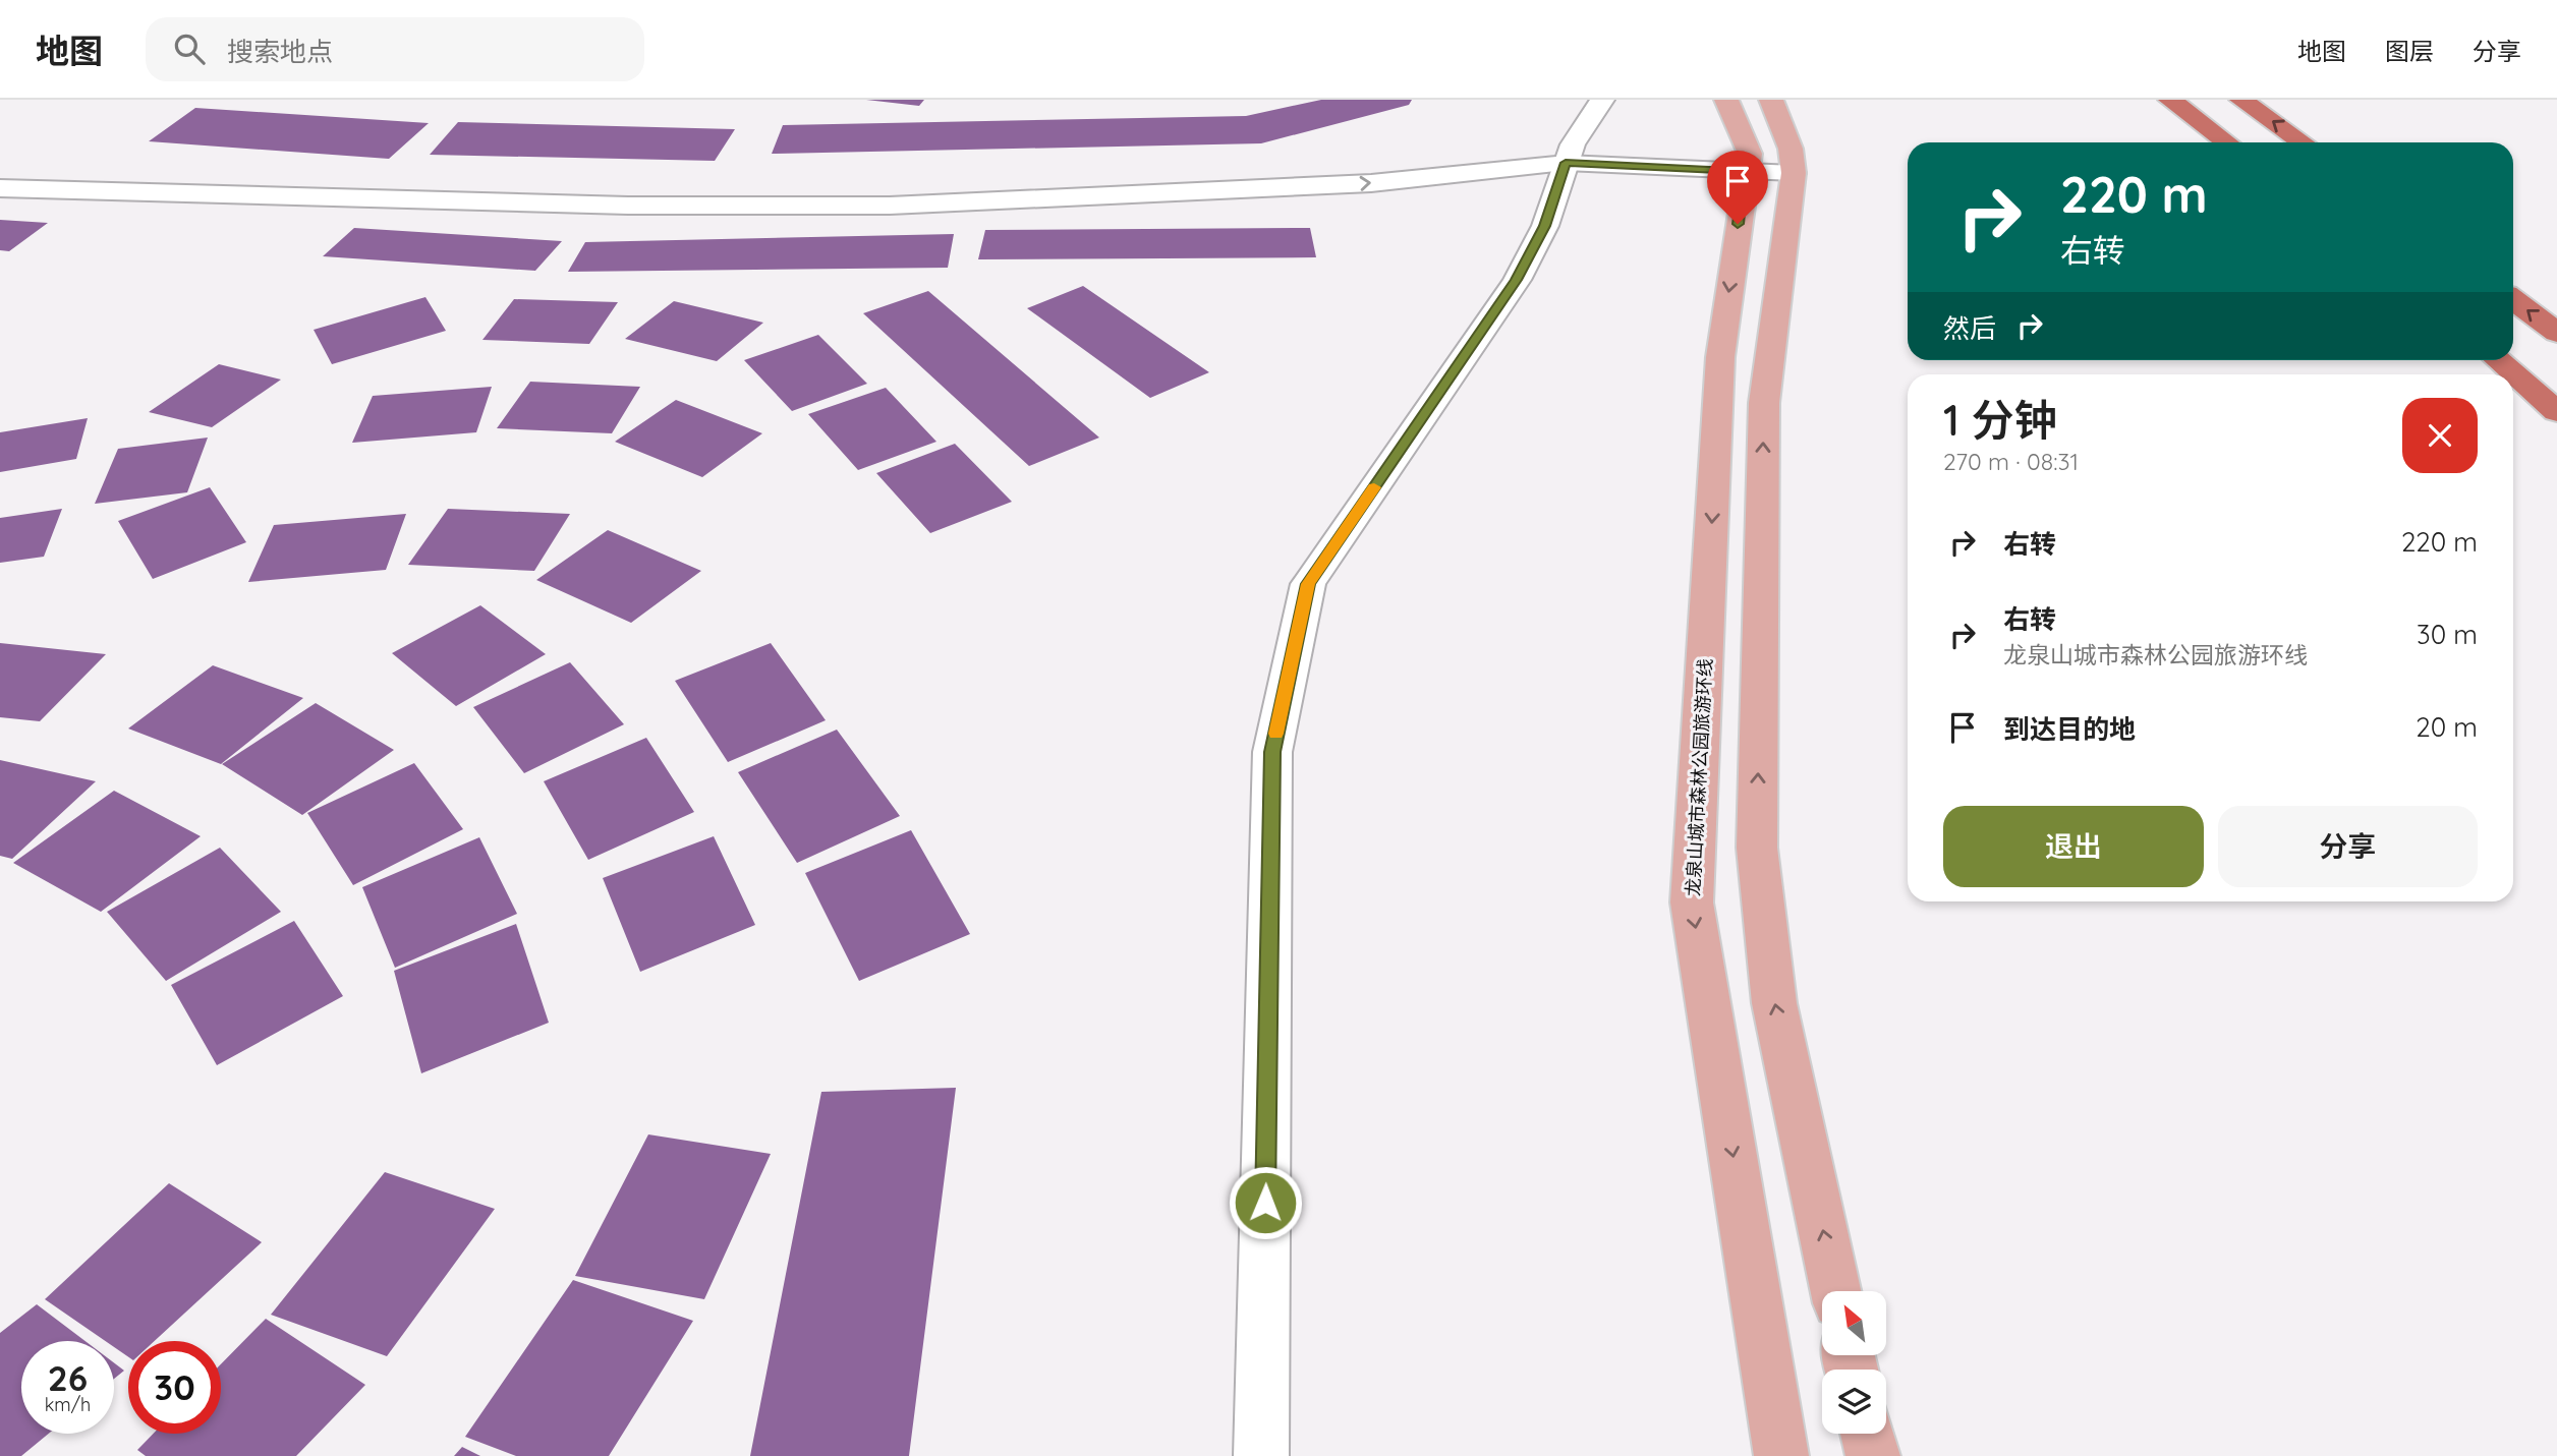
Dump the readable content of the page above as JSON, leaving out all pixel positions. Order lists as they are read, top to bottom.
{
  "streets": {
    "main road": ["龙泉山城市森林公园旅游环线"]
  },
  "north": "top left",
  "page": {
    "header": "地图",
    "search": "搜索地点",
    "nav": ["地图", "图层", "分享"],
    "turn": ["220 m", "右转"],
    "then": "然后",
    "heading": ["1 分钟", "270 m · 08:31"],
    "list": [
      {
        "name": "右转",
        "value": "220 m"
      },
      {
        "name": "右转",
        "note": "龙泉山城市森林公园旅游环线",
        "value": "30 m"
      },
      {
        "name": "到达目的地",
        "value": "20 m"
      }
    ],
    "buttons": ["退出", "分享"],
    "speed": "26 km/h",
    "limit": "30"
  }
}
